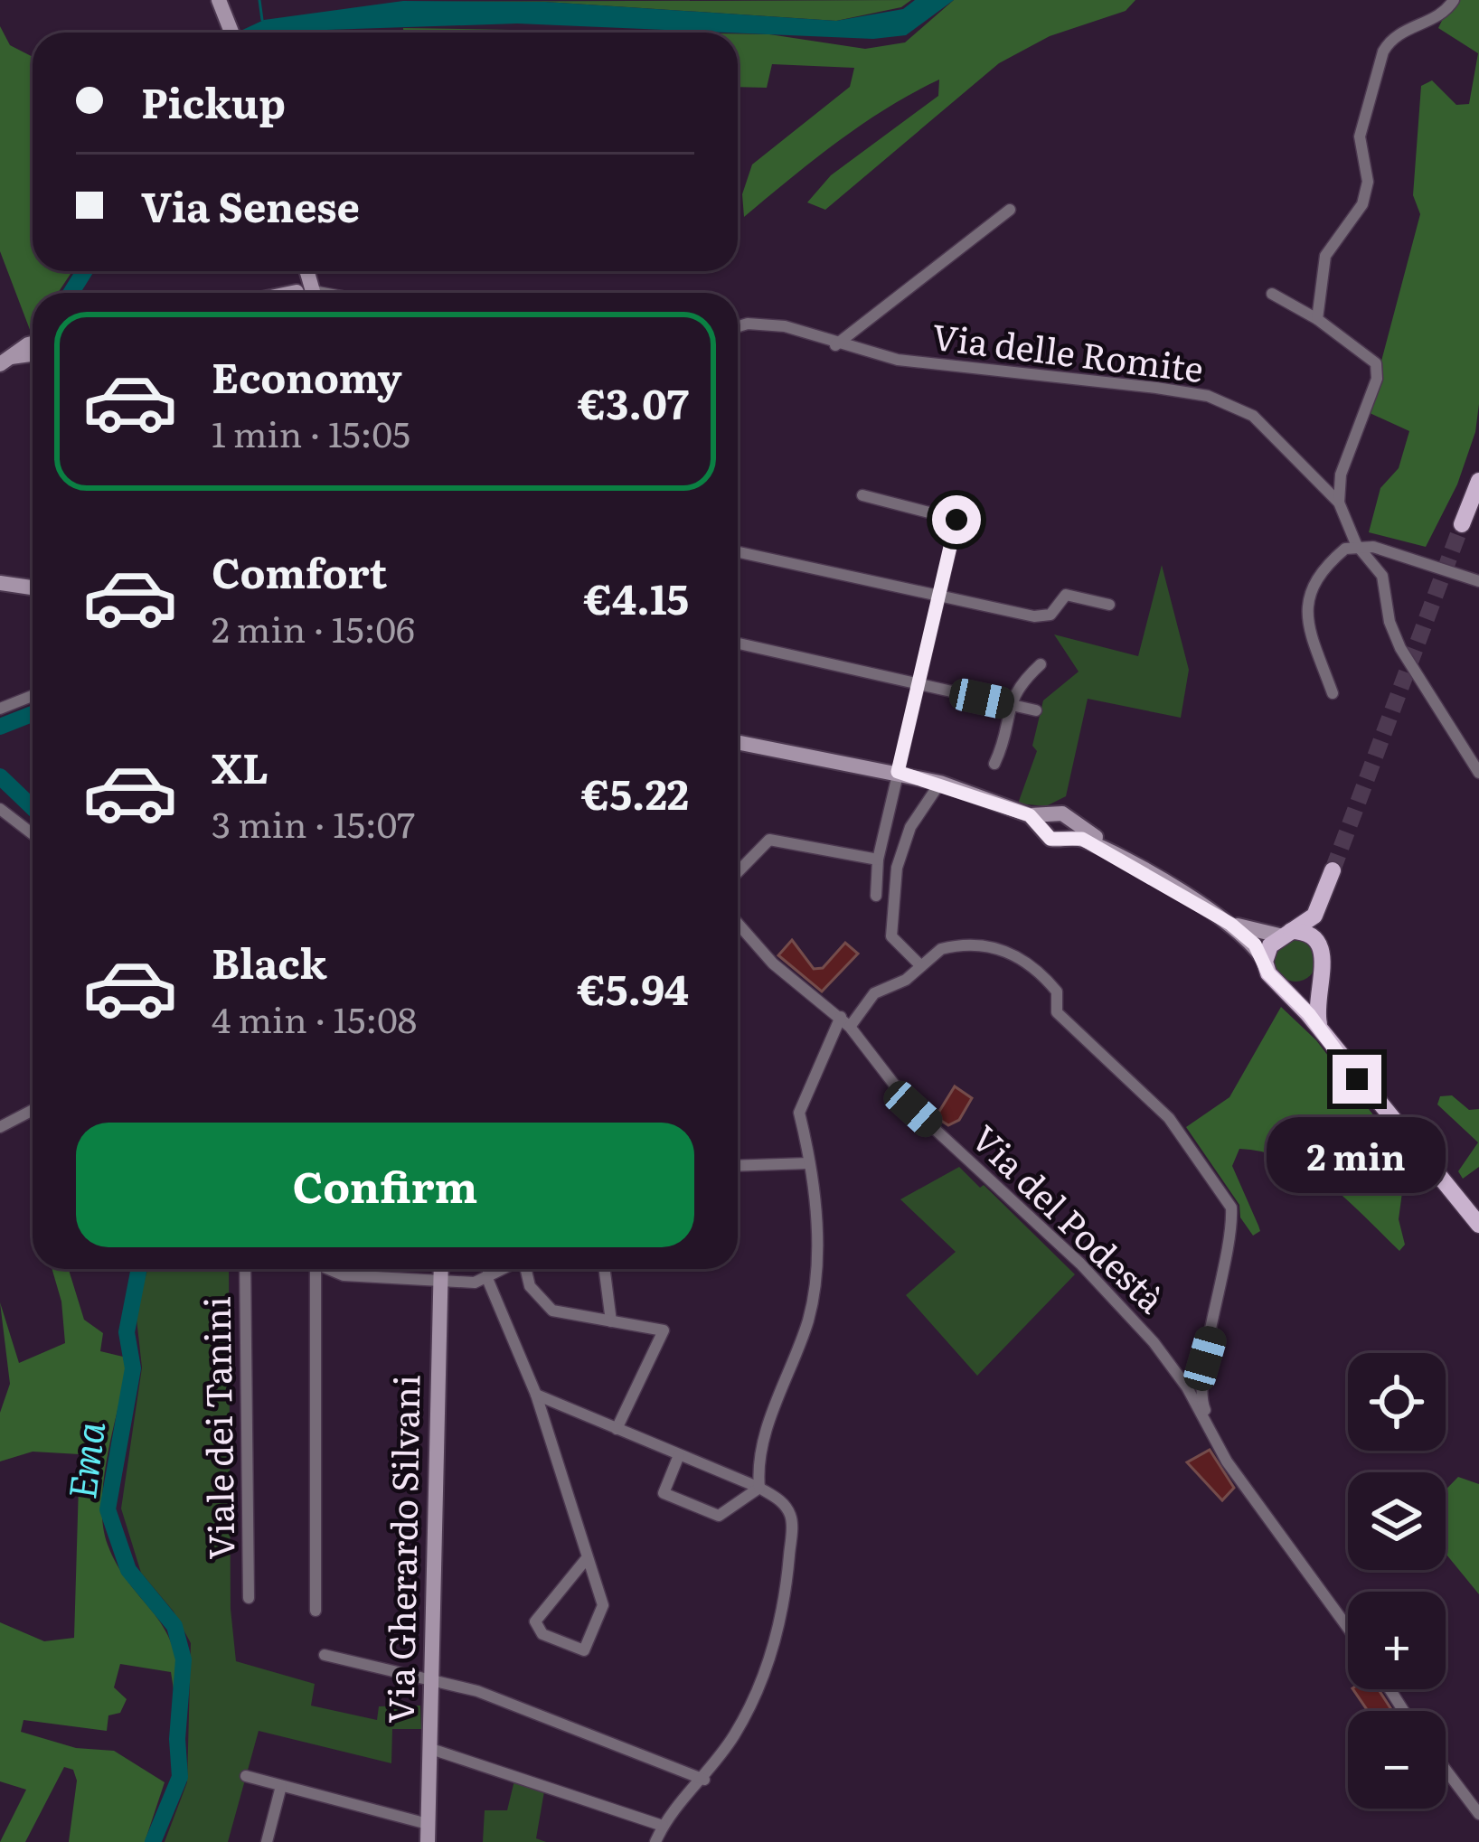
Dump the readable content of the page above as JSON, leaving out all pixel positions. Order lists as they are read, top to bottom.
{
  "streets": {
    "main road": ["Via Gherardo Silvani"],
    "street": ["Via delle Romite", "Via del Podestà", "Viale dei Tanini"]
  },
  "water": ["Ema"],
  "page": {
    "banner": ["Pickup", "Via Senese"],
    "list": [
      {
        "name": "Economy",
        "note": "1 min · 15:05",
        "value": "€3.07"
      },
      {
        "name": "Comfort",
        "note": "2 min · 15:06",
        "value": "€4.15"
      },
      {
        "name": "XL",
        "note": "3 min · 15:07",
        "value": "€5.22"
      },
      {
        "name": "Black",
        "note": "4 min · 15:08",
        "value": "€5.94"
      }
    ],
    "buttons": "Confirm",
    "bubble": "2 min",
    "map_buttons": ["+", "−"]
  }
}
